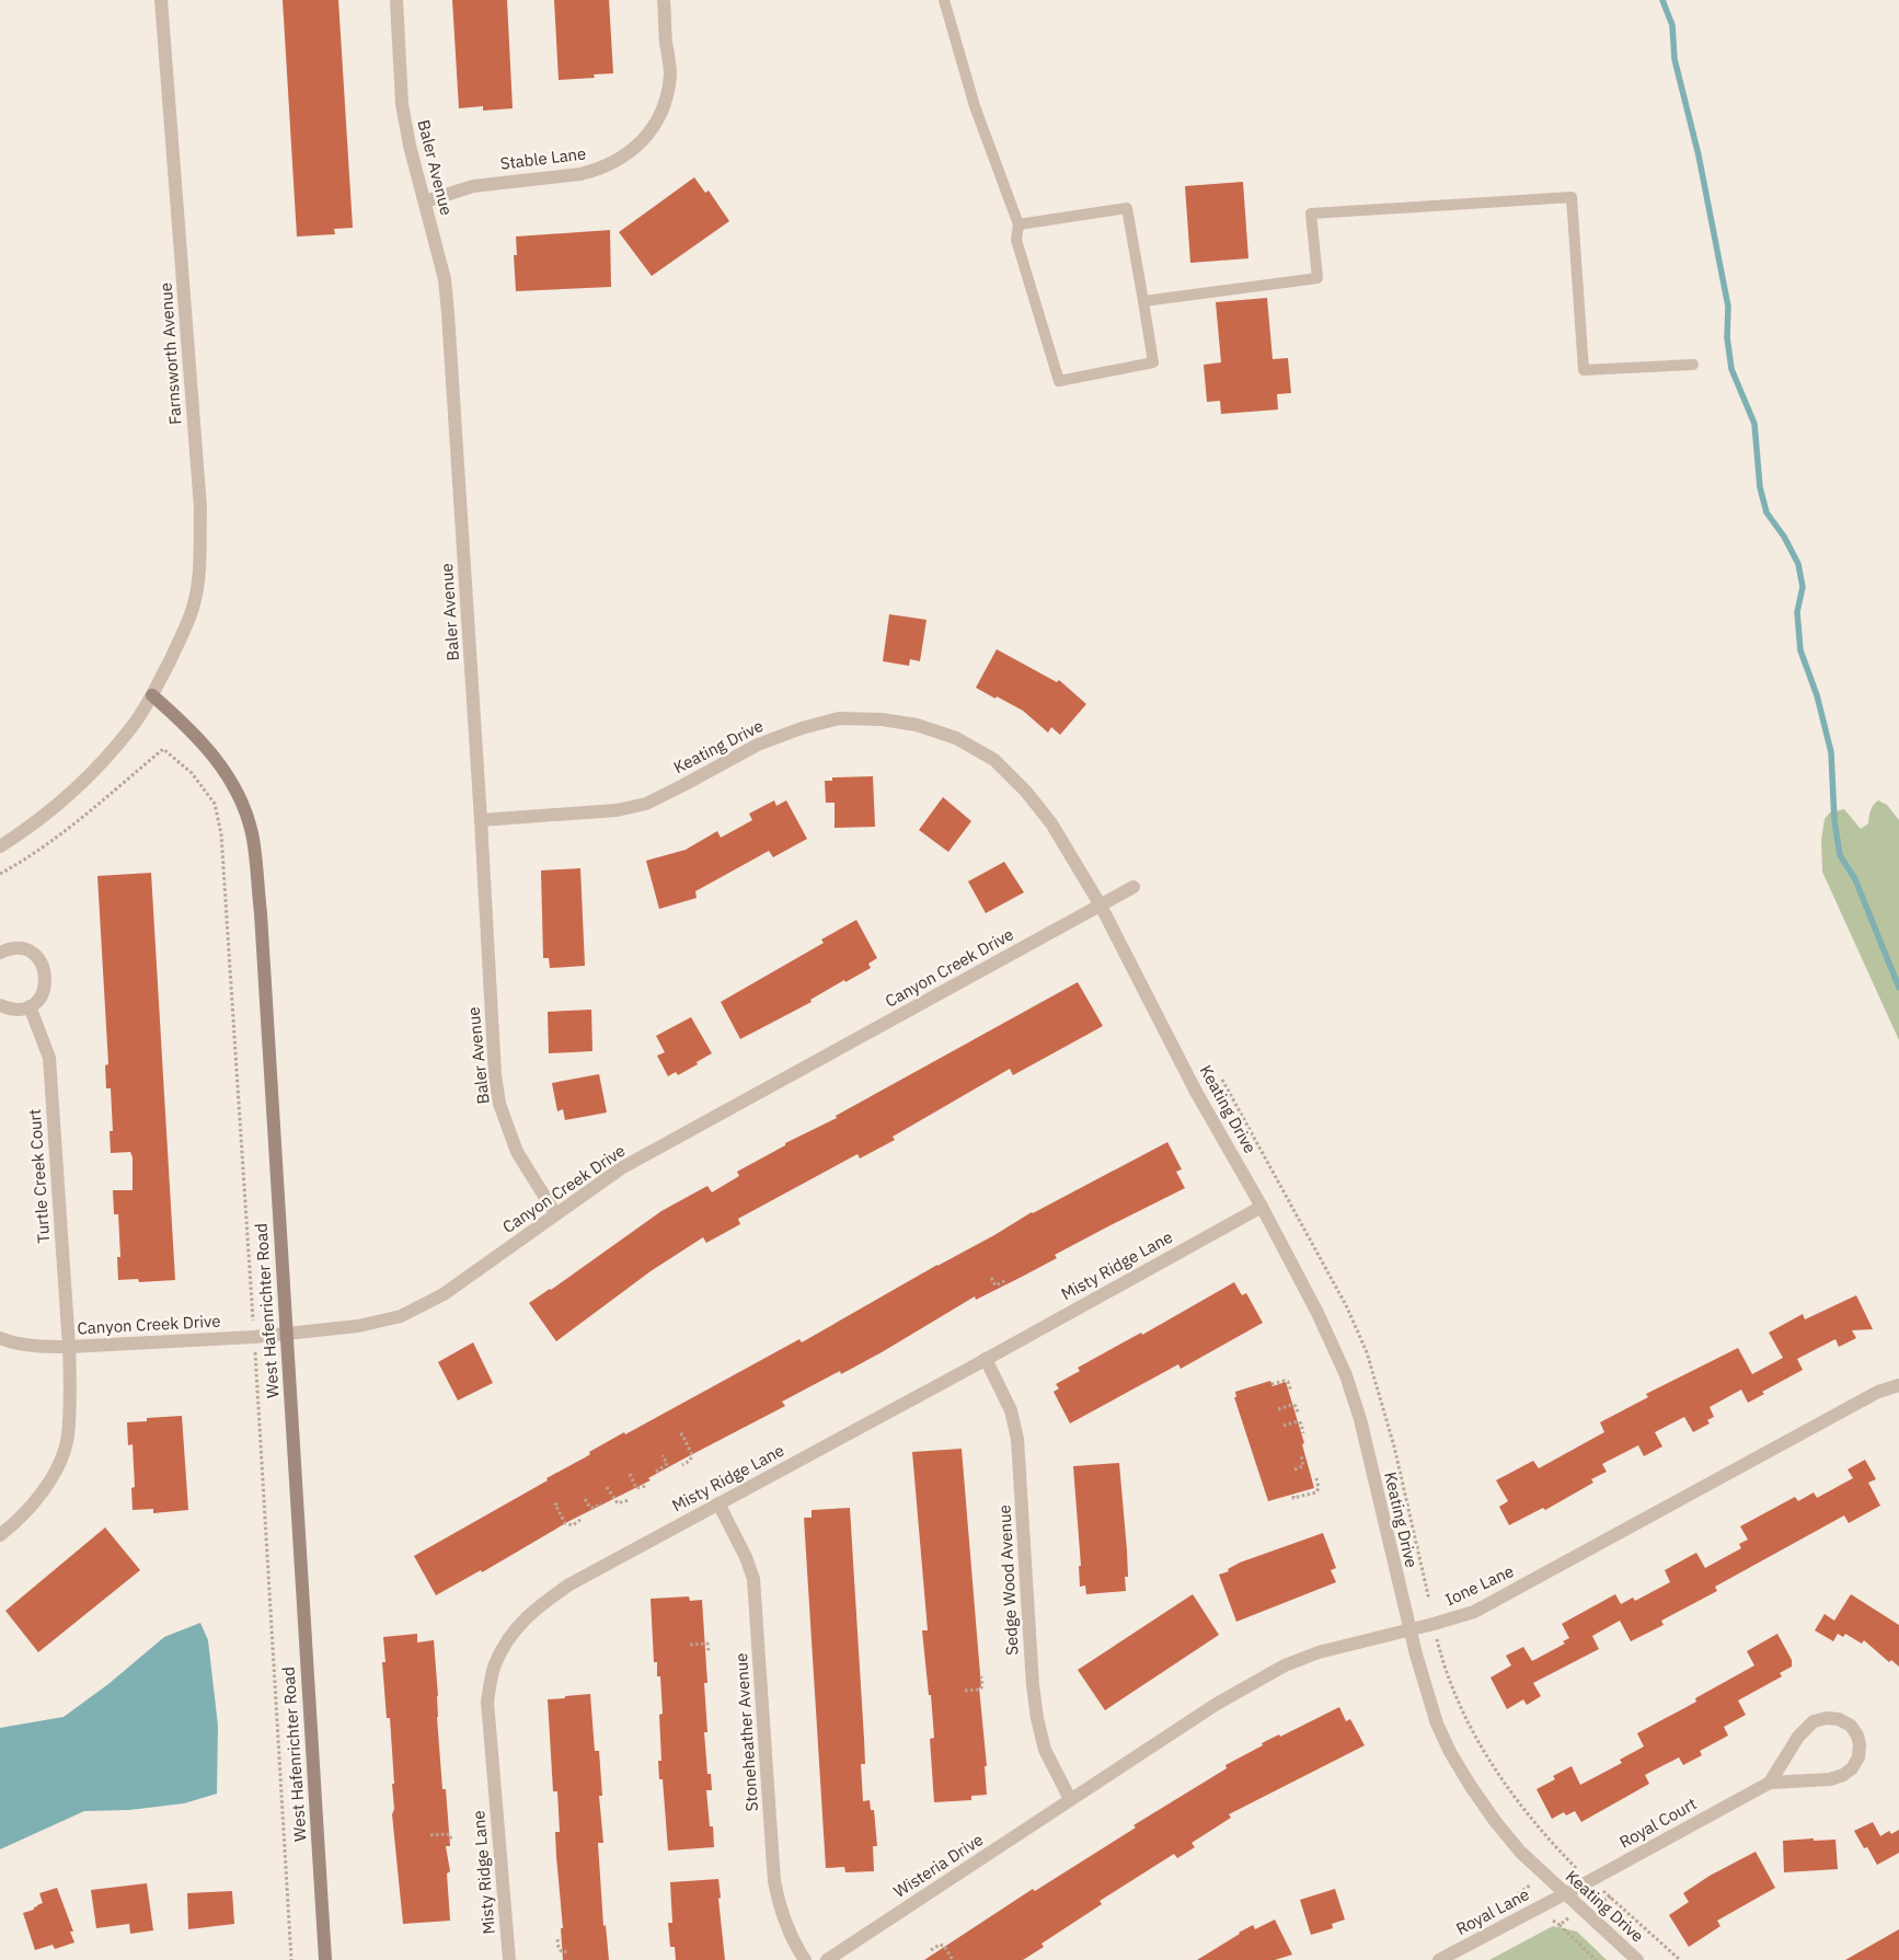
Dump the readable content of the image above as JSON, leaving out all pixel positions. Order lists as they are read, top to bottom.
{
  "streets": {
    "street": [
      "Stable Lane",
      "Baler Avenue",
      "Farnsworth Avenue",
      "Keating Drive",
      "Canyon Creek Drive",
      "Turtle Creek Court",
      "Misty Ridge Lane",
      "West Hafenrichter Road",
      "Sedge Wood Avenue",
      "Ione Lane",
      "Stoneheather Avenue",
      "Royal Court",
      "Wisteria Drive",
      "Royal Lane"
    ]
  },
  "crossings": [
    ["Stable Lane", "Baler Avenue"],
    ["Baler Avenue", "Keating Drive"],
    ["Baler Avenue", "Canyon Creek Drive"],
    ["Farnsworth Avenue", "West Hafenrichter Road"],
    ["Keating Drive", "Canyon Creek Drive"],
    ["Keating Drive", "Misty Ridge Lane"],
    ["Keating Drive", "Ione Lane"],
    ["Keating Drive", "Royal Court"],
    ["Keating Drive", "Royal Lane"],
    ["Canyon Creek Drive", "Turtle Creek Court"],
    ["Canyon Creek Drive", "West Hafenrichter Road"],
    ["Misty Ridge Lane", "Sedge Wood Avenue"],
    ["Misty Ridge Lane", "Stoneheather Avenue"],
    ["Sedge Wood Avenue", "Ione Lane"],
    ["Sedge Wood Avenue", "Wisteria Drive"],
    ["Ione Lane", "Wisteria Drive"],
    ["Royal Court", "Royal Lane"]
  ]
}
